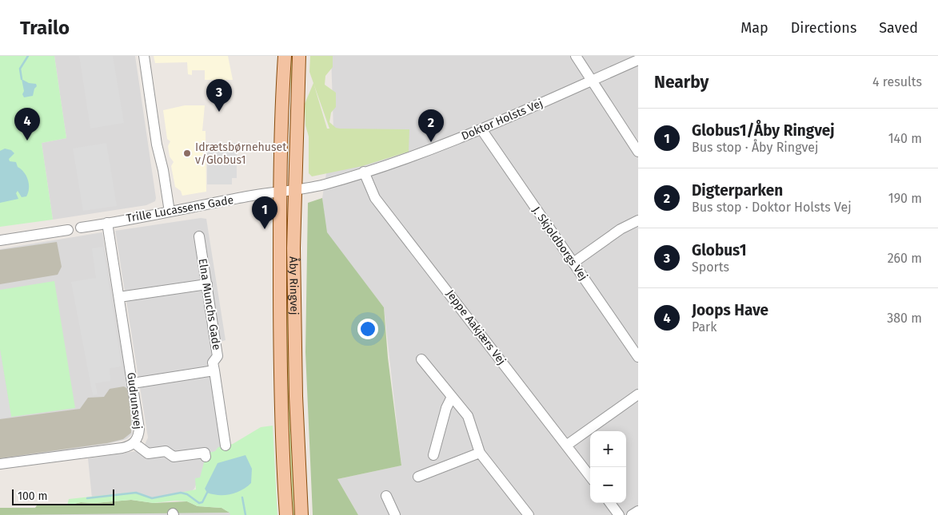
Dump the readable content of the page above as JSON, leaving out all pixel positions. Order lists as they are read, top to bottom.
{
  "streets": {
    "main road": ["Åby Ringvej"],
    "street": [
      "Doktor Holsts Vej",
      "Trille Lucassens Gade",
      "J. Skjoldborgs Vej",
      "Elna Munchs Gade",
      "Jeppe Aakjærs Vej",
      "Gudrunsvej"
    ]
  },
  "crossings": [
    ["Doktor Holsts Vej", "Trille Lucassens Gade"],
    ["Doktor Holsts Vej", "J. Skjoldborgs Vej"],
    ["Doktor Holsts Vej", "Åby Ringvej"],
    ["Doktor Holsts Vej", "Jeppe Aakjærs Vej"],
    ["Trille Lucassens Gade", "Åby Ringvej"],
    ["Trille Lucassens Gade", "Gudrunsvej"]
  ],
  "places": ["Idrætsbørnehuset v/Globus1"],
  "scale_bar": "100 m",
  "page": {
    "header": "Trailo",
    "nav": ["Map", "Directions", "Saved"],
    "heading": ["Nearby", "4 results"],
    "pins": [
      "3",
      "4",
      "2",
      "1"
    ],
    "list": [
      {
        "mark": "1",
        "name": "Globus1/Åby Ringvej",
        "note": "Bus stop · Åby Ringvej",
        "value": "140 m"
      },
      {
        "mark": "2",
        "name": "Digterparken",
        "note": "Bus stop · Doktor Holsts Vej",
        "value": "190 m"
      },
      {
        "mark": "3",
        "name": "Globus1",
        "note": "Sports",
        "value": "260 m"
      },
      {
        "mark": "4",
        "name": "Joops Have",
        "note": "Park",
        "value": "380 m"
      }
    ],
    "map_buttons": ["+", "−"],
    "scale": "100 m"
  }
}
